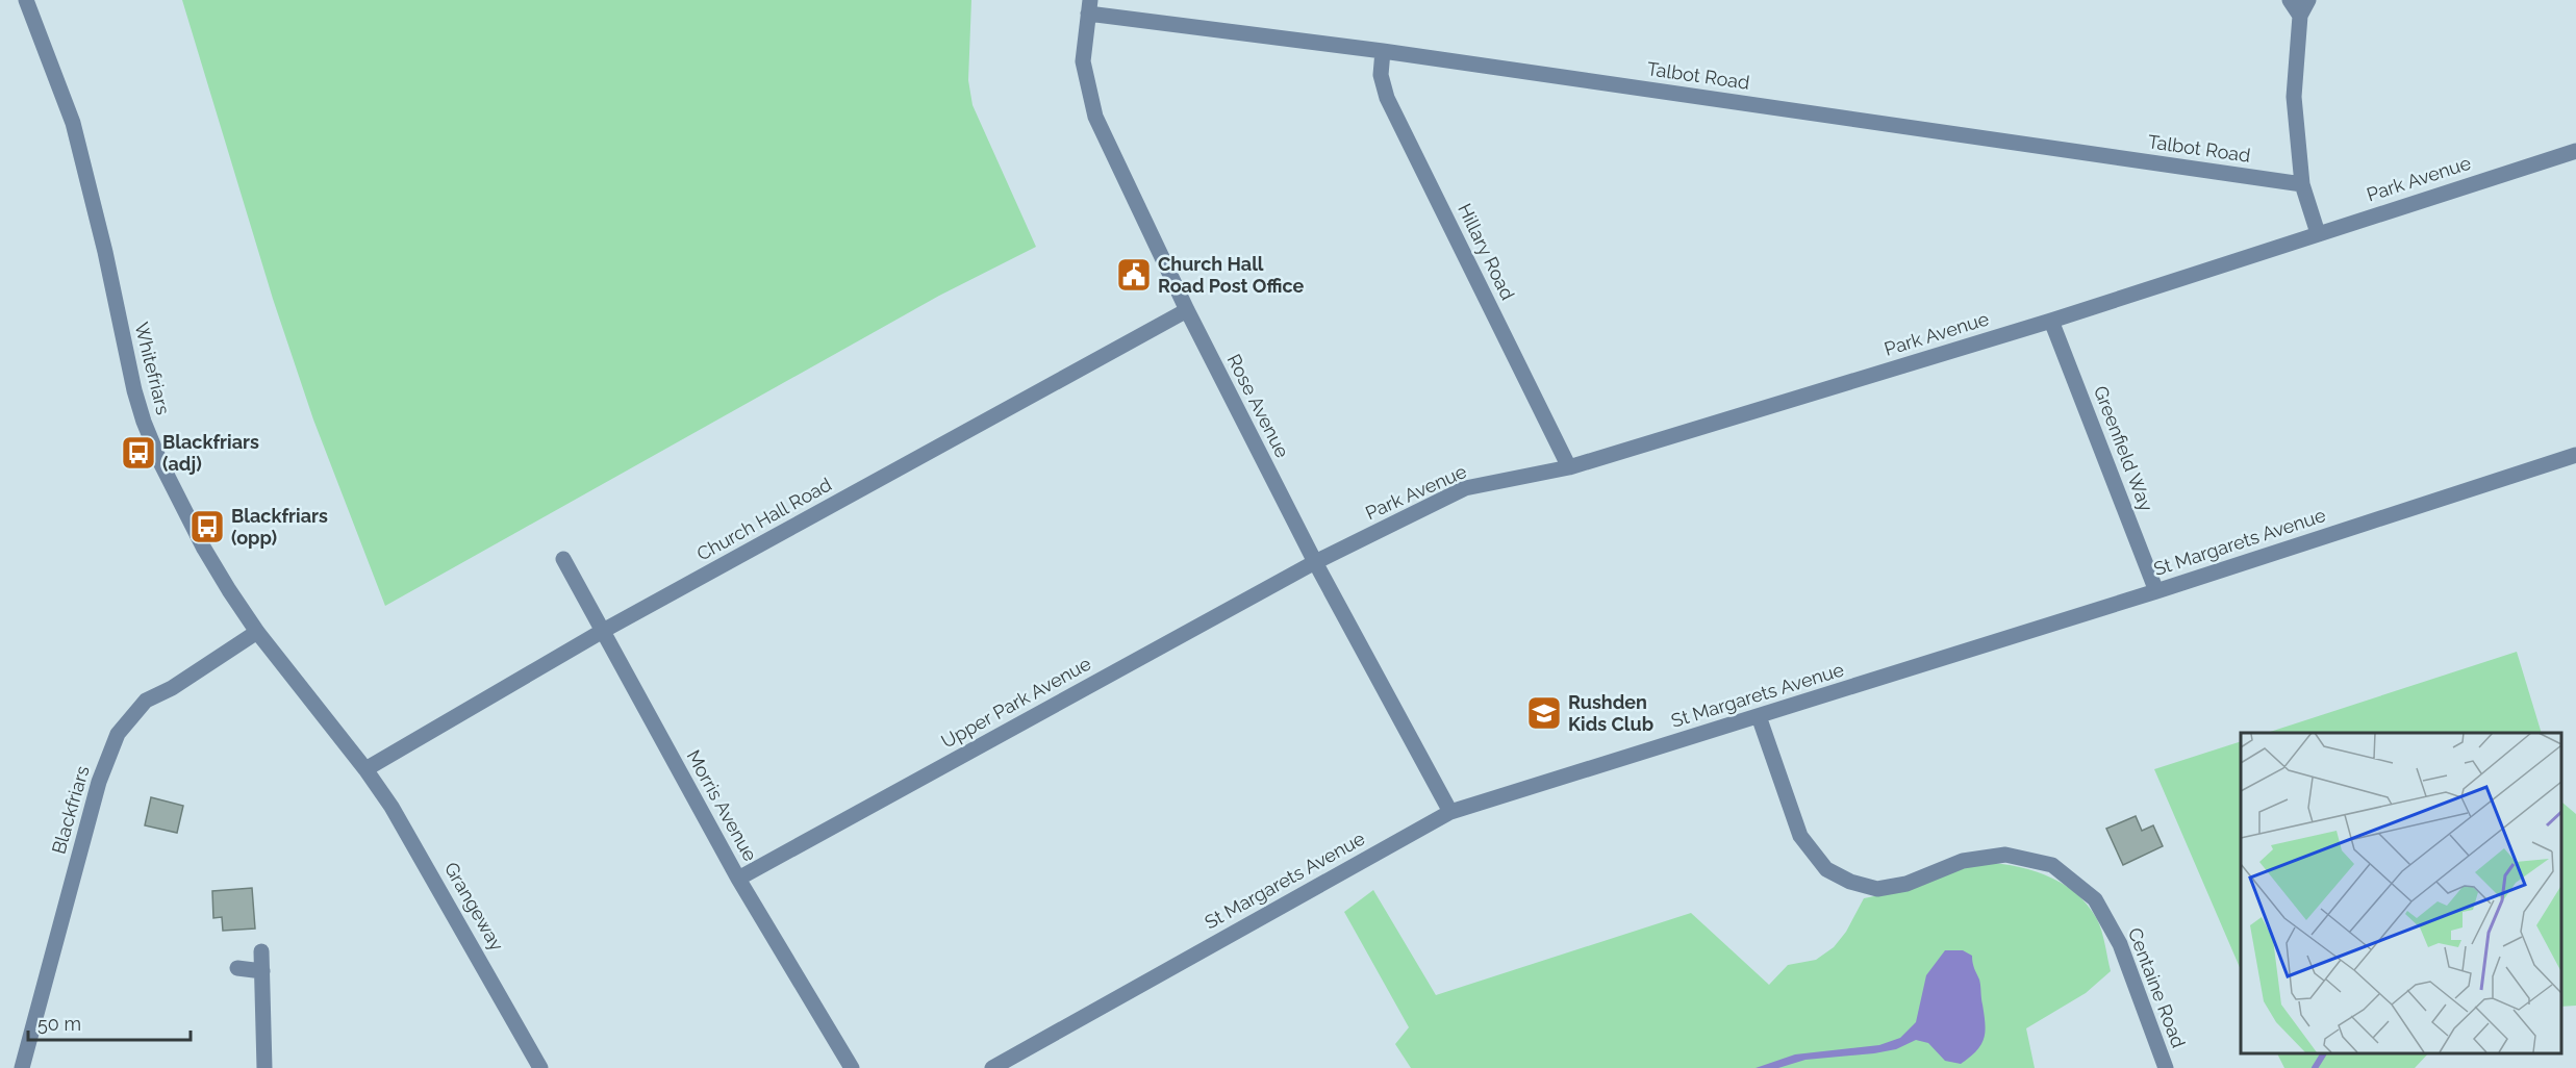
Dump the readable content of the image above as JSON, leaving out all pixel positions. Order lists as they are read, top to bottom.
{
  "streets": {
    "street": [
      "Talbot Road",
      "Park Avenue",
      "Hillary Road",
      "Whitefriars",
      "Rose Avenue",
      "Greenfield Way",
      "Church Hall Road",
      "St Margarets Avenue",
      "Upper Park Avenue",
      "Morris Avenue",
      "Blackfriars",
      "Grangeway",
      "Centaine Road"
    ]
  },
  "crossings": [
    ["Talbot Road", "Hillary Road"],
    ["Talbot Road", "Rose Avenue"],
    ["Park Avenue", "Hillary Road"],
    ["Park Avenue", "Rose Avenue"],
    ["Park Avenue", "Greenfield Way"],
    ["Park Avenue", "Upper Park Avenue"],
    ["Whitefriars", "Church Hall Road"],
    ["Whitefriars", "Blackfriars"],
    ["Whitefriars", "Grangeway"],
    ["Rose Avenue", "Church Hall Road"],
    ["Rose Avenue", "St Margarets Avenue"],
    ["Rose Avenue", "Upper Park Avenue"],
    ["Greenfield Way", "St Margarets Avenue"],
    ["Church Hall Road", "Morris Avenue"],
    ["Church Hall Road", "Grangeway"],
    ["St Margarets Avenue", "Centaine Road"],
    ["Upper Park Avenue", "Morris Avenue"]
  ],
  "places": {
    "public building": ["Church Hall Road Post Office"],
    "bus stop": ["Blackfriars (adj)", "Blackfriars (opp)"],
    "school or university": ["Rushden Kids Club"]
  },
  "scale_bar": "50 m"
}
